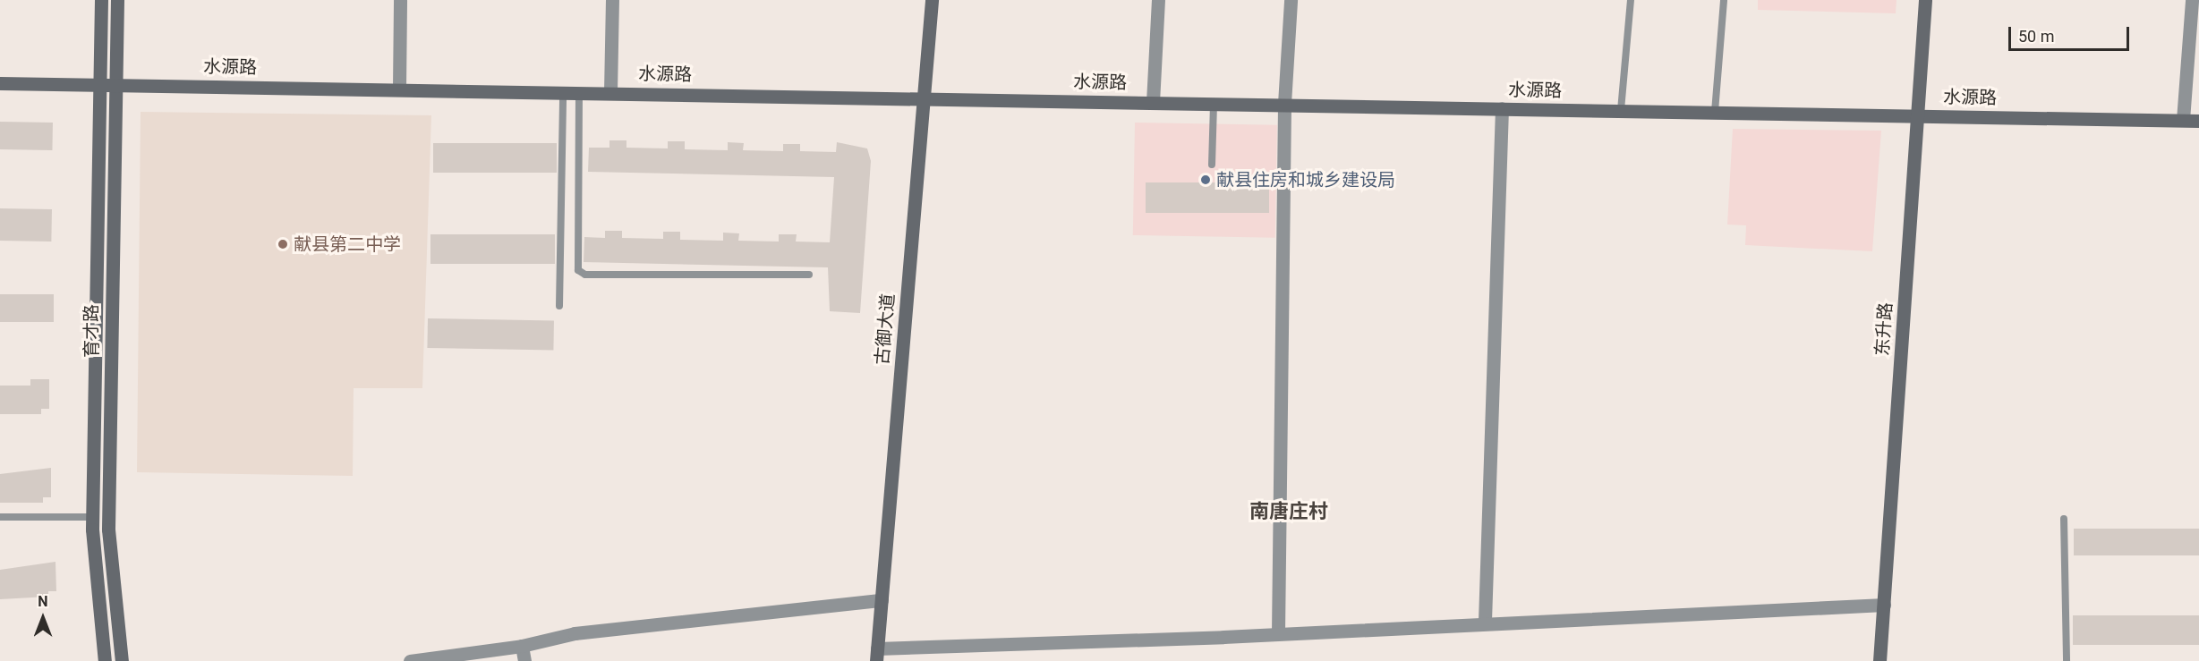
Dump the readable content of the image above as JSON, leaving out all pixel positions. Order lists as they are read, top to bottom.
{
  "streets": {
    "street": [
      "水源路",
      "古御大道",
      "东升路",
      "育才路"
    ]
  },
  "crossings": [
    ["水源路", "古御大道"],
    ["水源路", "东升路"],
    ["水源路", "育才路"]
  ],
  "districts": ["南唐庄村"],
  "places": ["献县住房和城乡建设局", "献县第二中学"],
  "scale_bar": "50 m",
  "north": "top"
}
